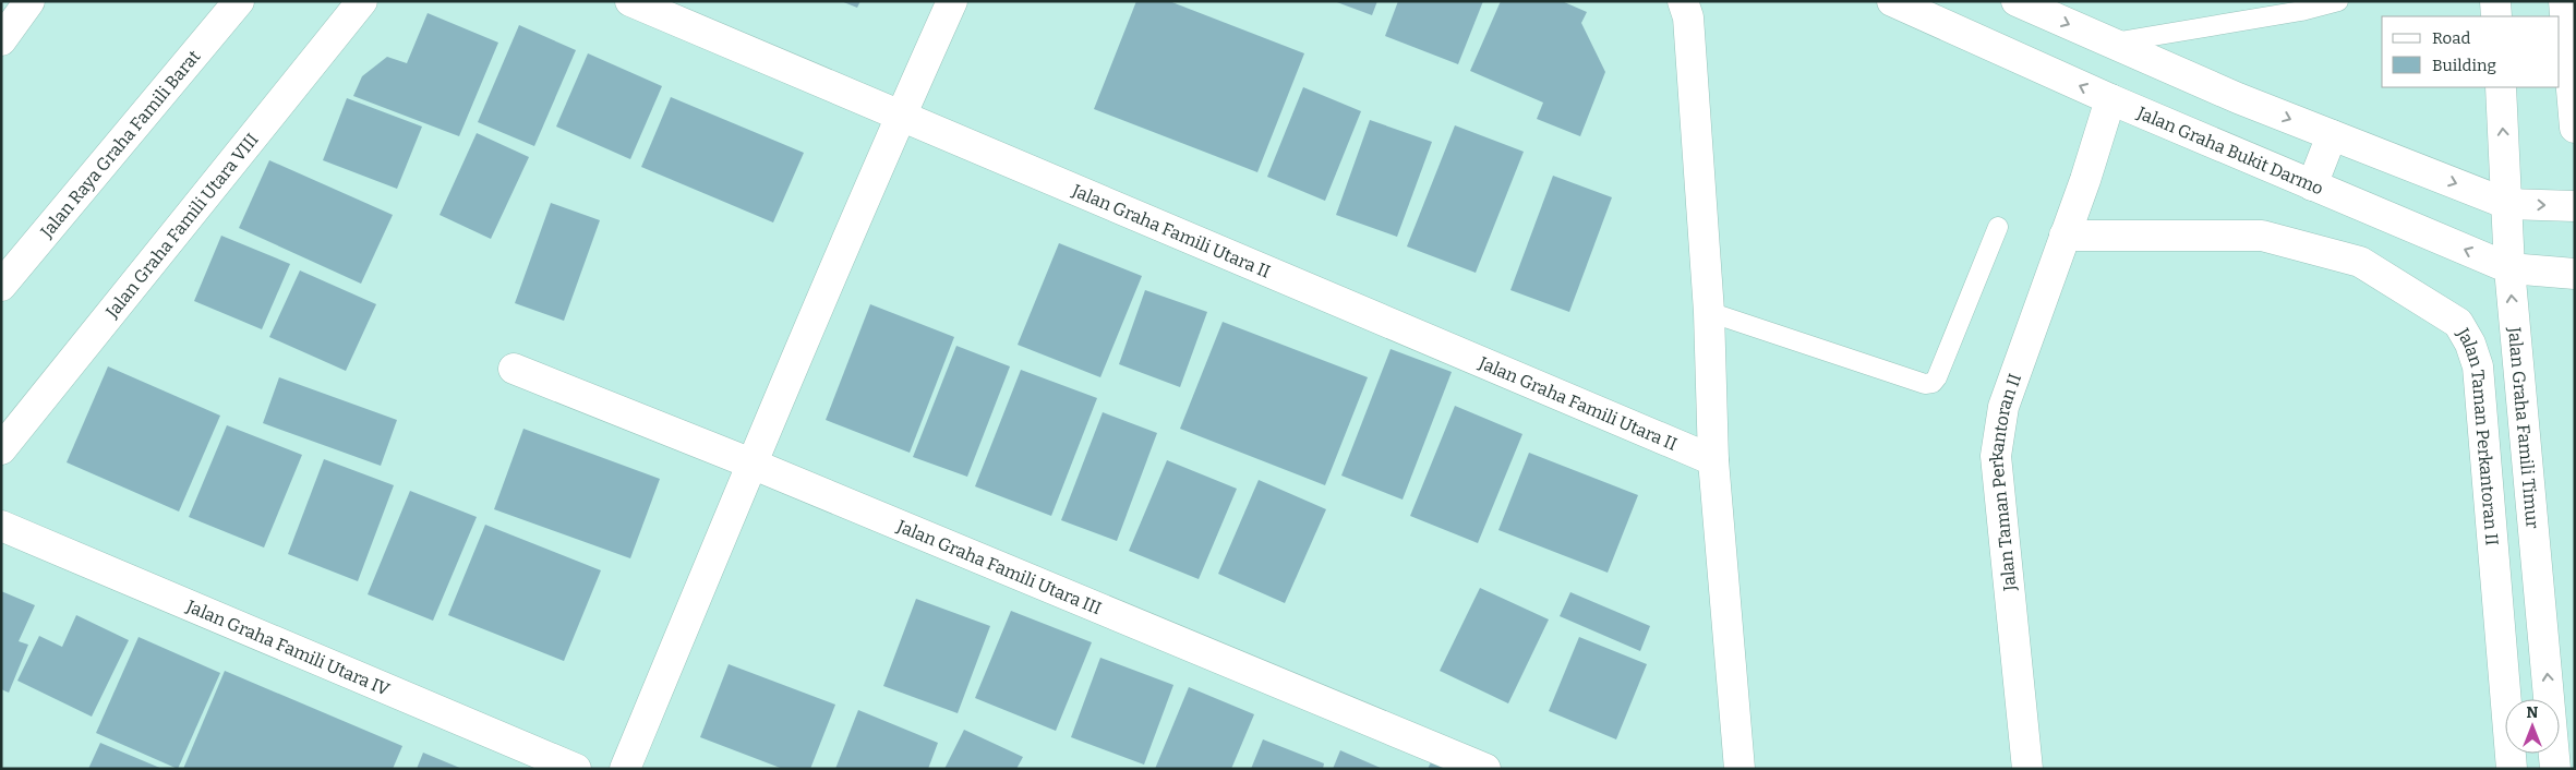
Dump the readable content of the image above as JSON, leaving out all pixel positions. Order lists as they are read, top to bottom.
{
  "streets": {
    "street": [
      "Jalan Raya Graha Famili Barat",
      "Jalan Graha Bukit Darmo",
      "Jalan Graha Famili Utara VIII",
      "Jalan Graha Famili Utara II",
      "Jalan Graha Famili Timur",
      "Jalan Taman Perkantoran II",
      "Jalan Graha Famili Utara III",
      "Jalan Graha Famili Utara IV"
    ]
  },
  "crossings": [
    ["Jalan Graha Bukit Darmo", "Jalan Graha Famili Timur"],
    ["Jalan Graha Bukit Darmo", "Jalan Taman Perkantoran II"]
  ],
  "one_way": ["Jalan Graha Famili Timur"],
  "legend": ["Road", "Building"],
  "north": "top"
}
